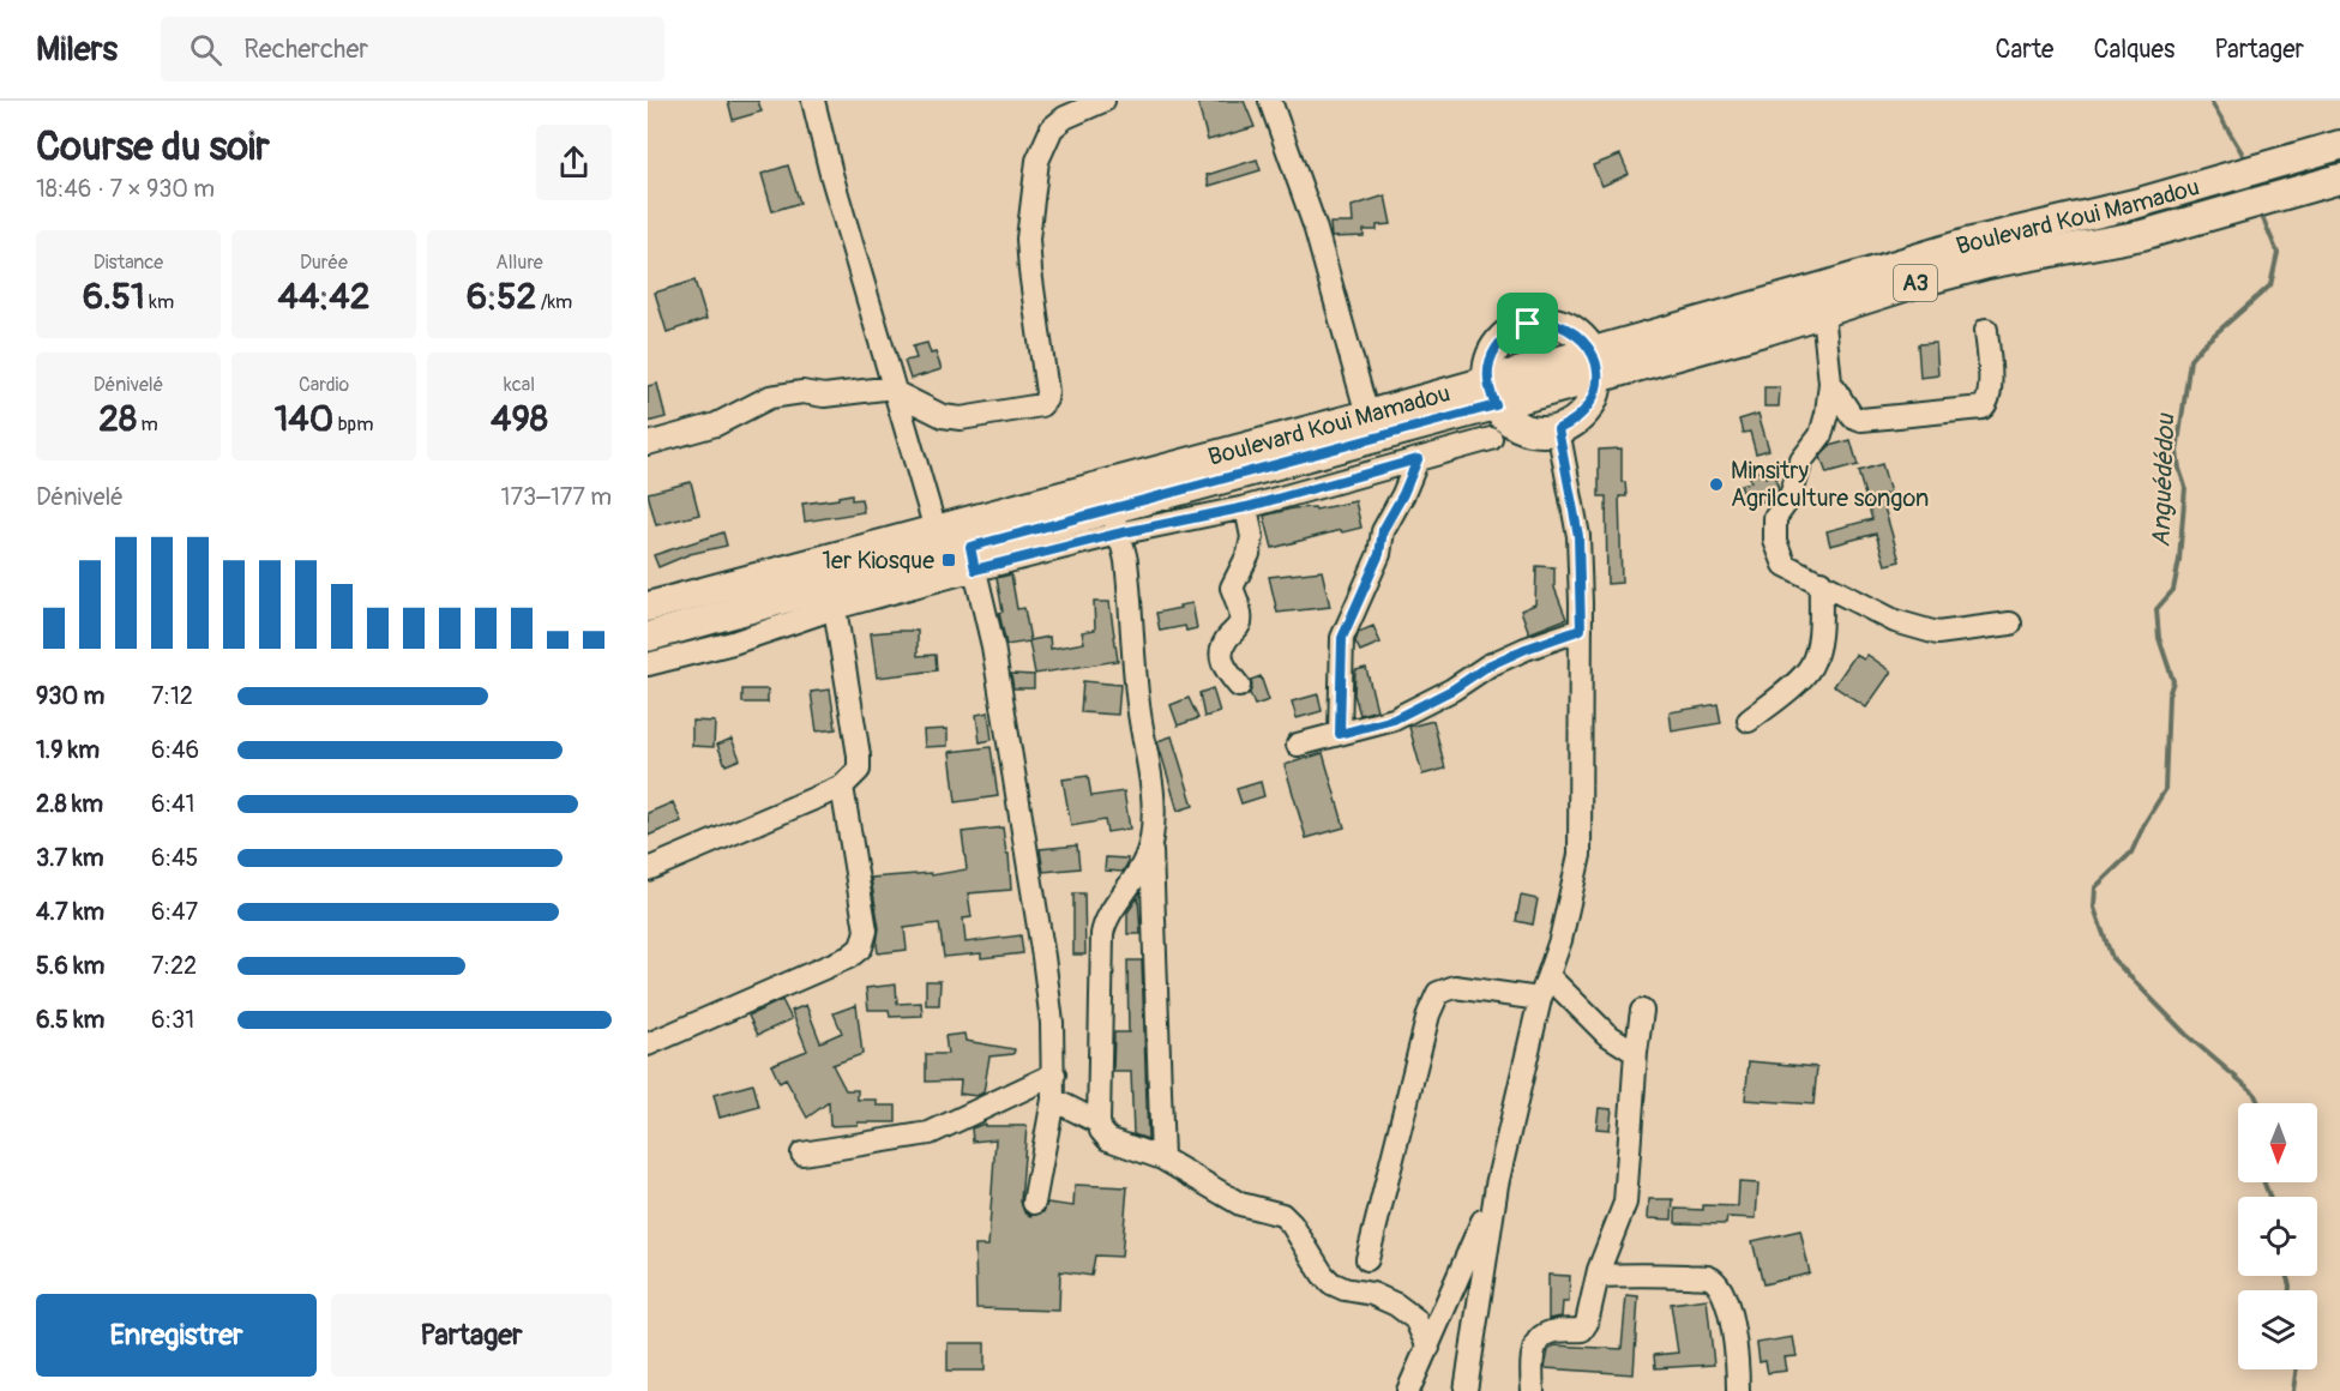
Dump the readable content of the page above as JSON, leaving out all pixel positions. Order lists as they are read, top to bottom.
{
  "streets": {
    "main road": ["Boulevard Koui Mamadou", "A3"]
  },
  "water": ["Anguédédou"],
  "places": {
    "other": ["Minsitry Agrilculture songon"],
    "transit": ["1er Kiosque"]
  },
  "north": "bottom",
  "page": {
    "header": "Milers",
    "search": "Rechercher",
    "nav": ["Carte", "Calques", "Partager"],
    "heading": ["Course du soir", "18:46 · 7 × 930 m"],
    "stats": [
      ["Distance", "6.51 km"],
      ["Durée", "44:42"],
      ["Allure", "6:52 /km"],
      ["Dénivelé", "28 m"],
      ["Cardio", "140 bpm"],
      ["kcal", "498"]
    ],
    "chart": ["Dénivelé", "173–177 m"],
    "list": [
      {
        "name": "930 m",
        "note": "7:12"
      },
      {
        "name": "1.9 km",
        "note": "6:46"
      },
      {
        "name": "2.8 km",
        "note": "6:41"
      },
      {
        "name": "3.7 km",
        "note": "6:45"
      },
      {
        "name": "4.7 km",
        "note": "6:47"
      },
      {
        "name": "5.6 km",
        "note": "7:22"
      },
      {
        "name": "6.5 km",
        "note": "6:31"
      }
    ],
    "buttons": ["Enregistrer", "Partager"]
  }
}
